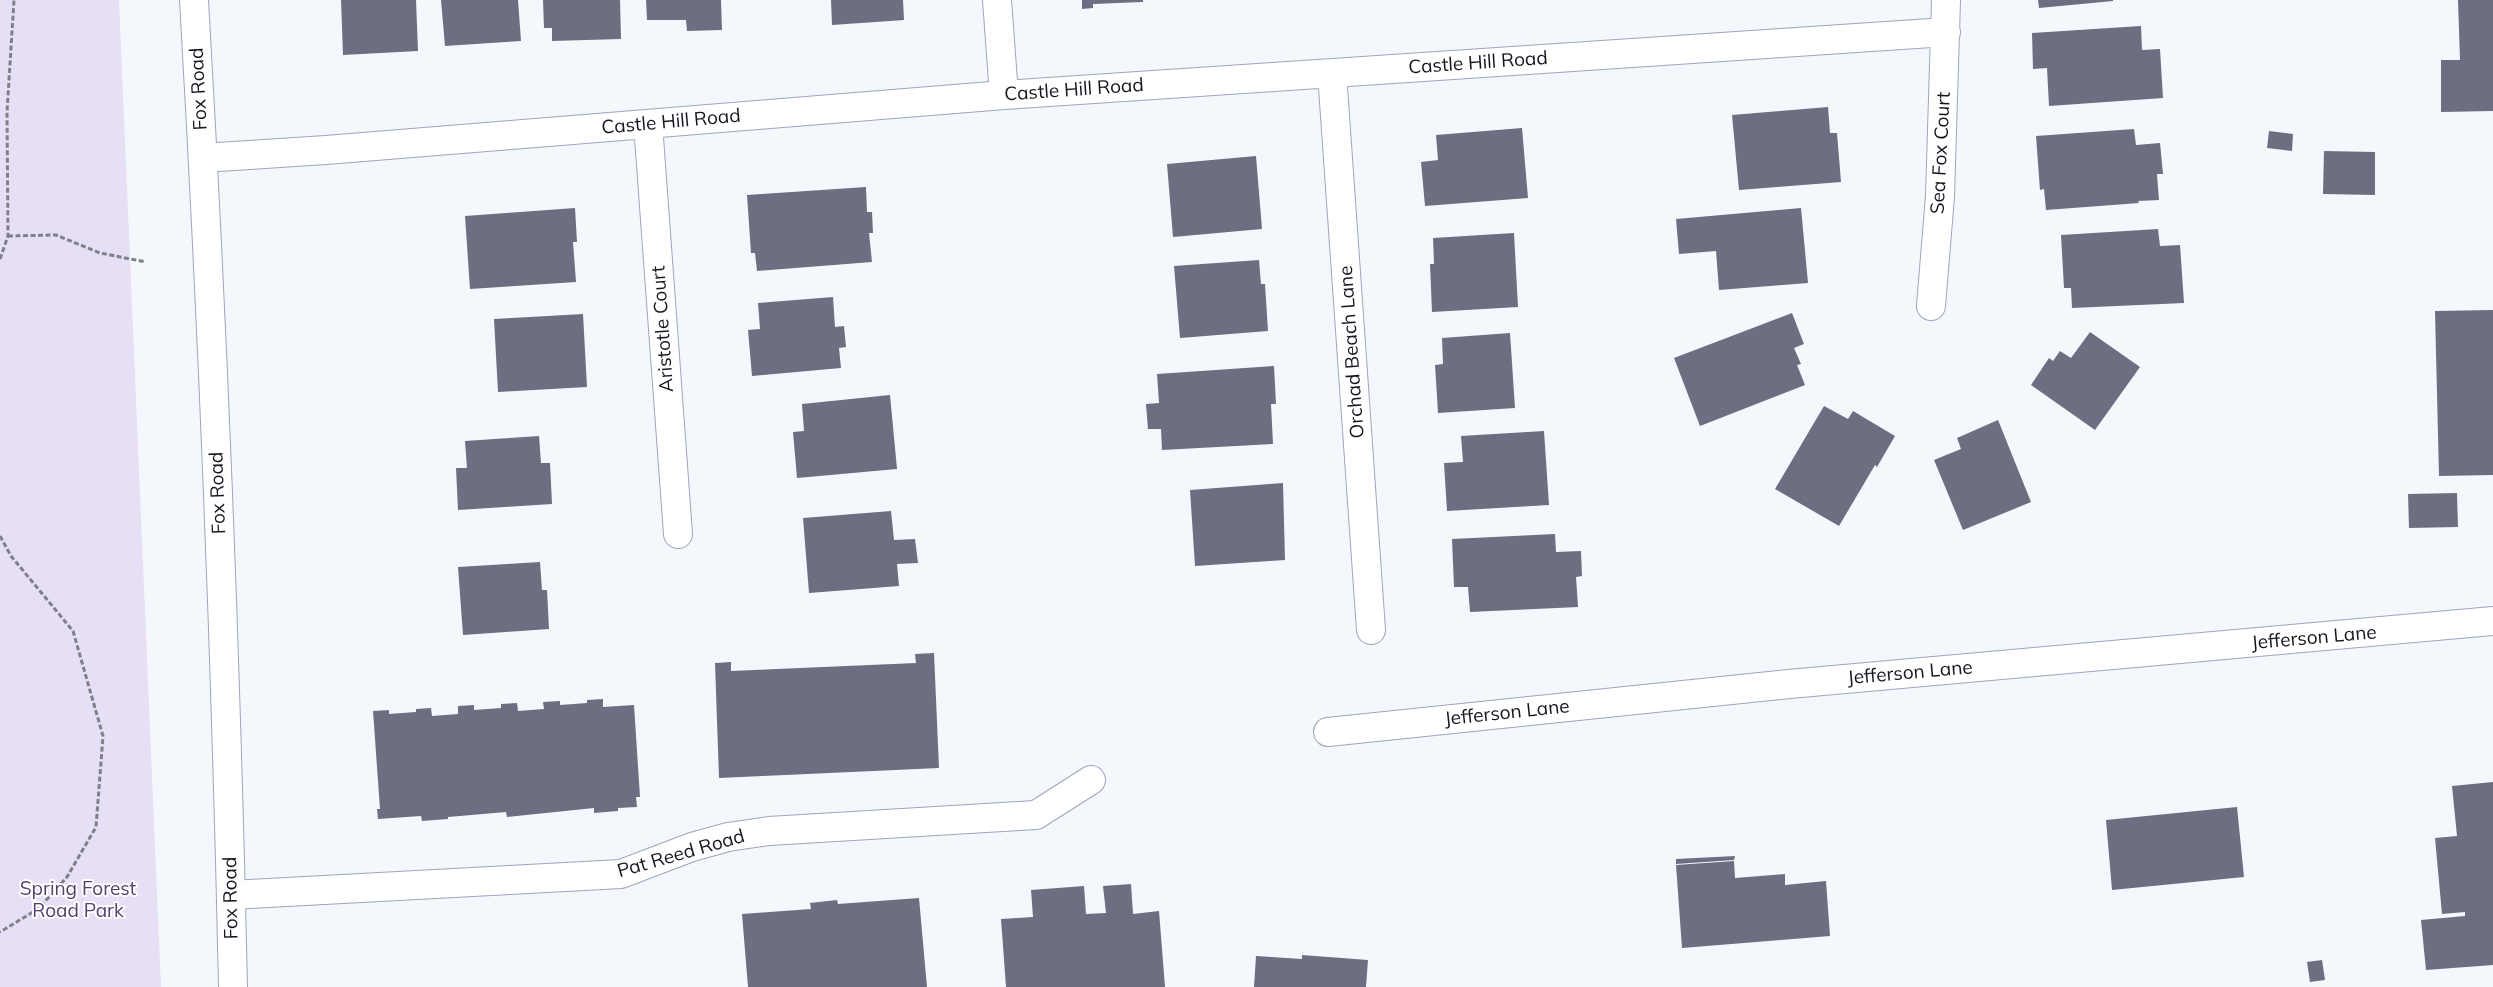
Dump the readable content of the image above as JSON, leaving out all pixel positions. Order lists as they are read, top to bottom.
{
  "streets": {
    "street": [
      "Castle Hill Road",
      "Fox Road",
      "Sea Fox Court",
      "Aristotle Court",
      "Orchad Beach Lane",
      "Jefferson Lane",
      "Pat Reed Road"
    ]
  },
  "crossings": [
    ["Castle Hill Road", "Fox Road"],
    ["Castle Hill Road", "Sea Fox Court"],
    ["Castle Hill Road", "Aristotle Court"],
    ["Castle Hill Road", "Orchad Beach Lane"],
    ["Fox Road", "Pat Reed Road"]
  ],
  "parks": ["Spring Forest Road Park"]
}
